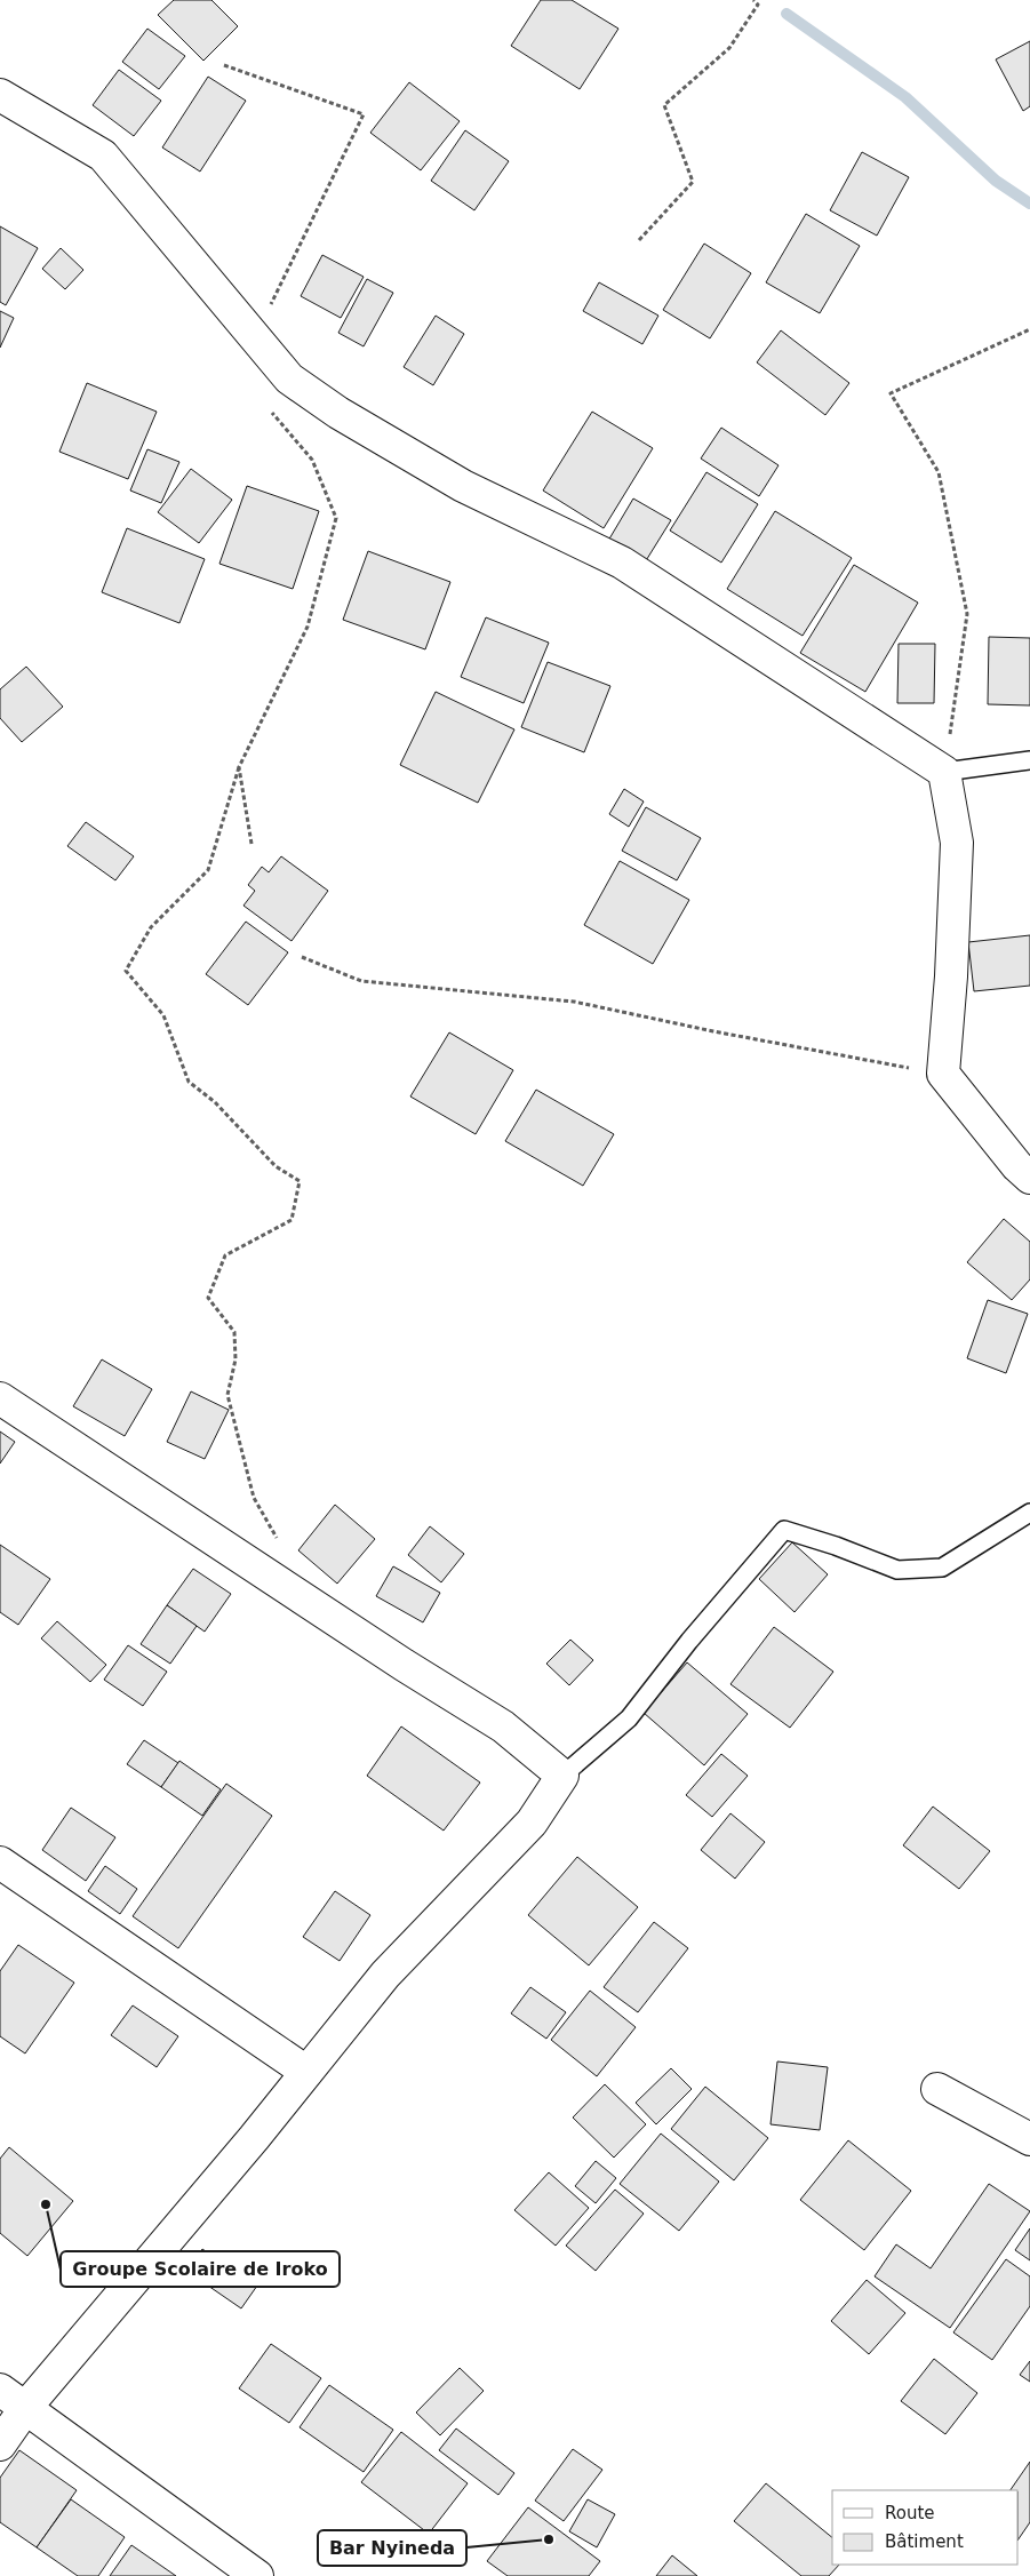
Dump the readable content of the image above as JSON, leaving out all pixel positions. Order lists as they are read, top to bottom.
{
  "places": ["Groupe Scolaire de Iroko", "Bar Nyineda"],
  "legend": ["Route", "Bâtiment"]
}
